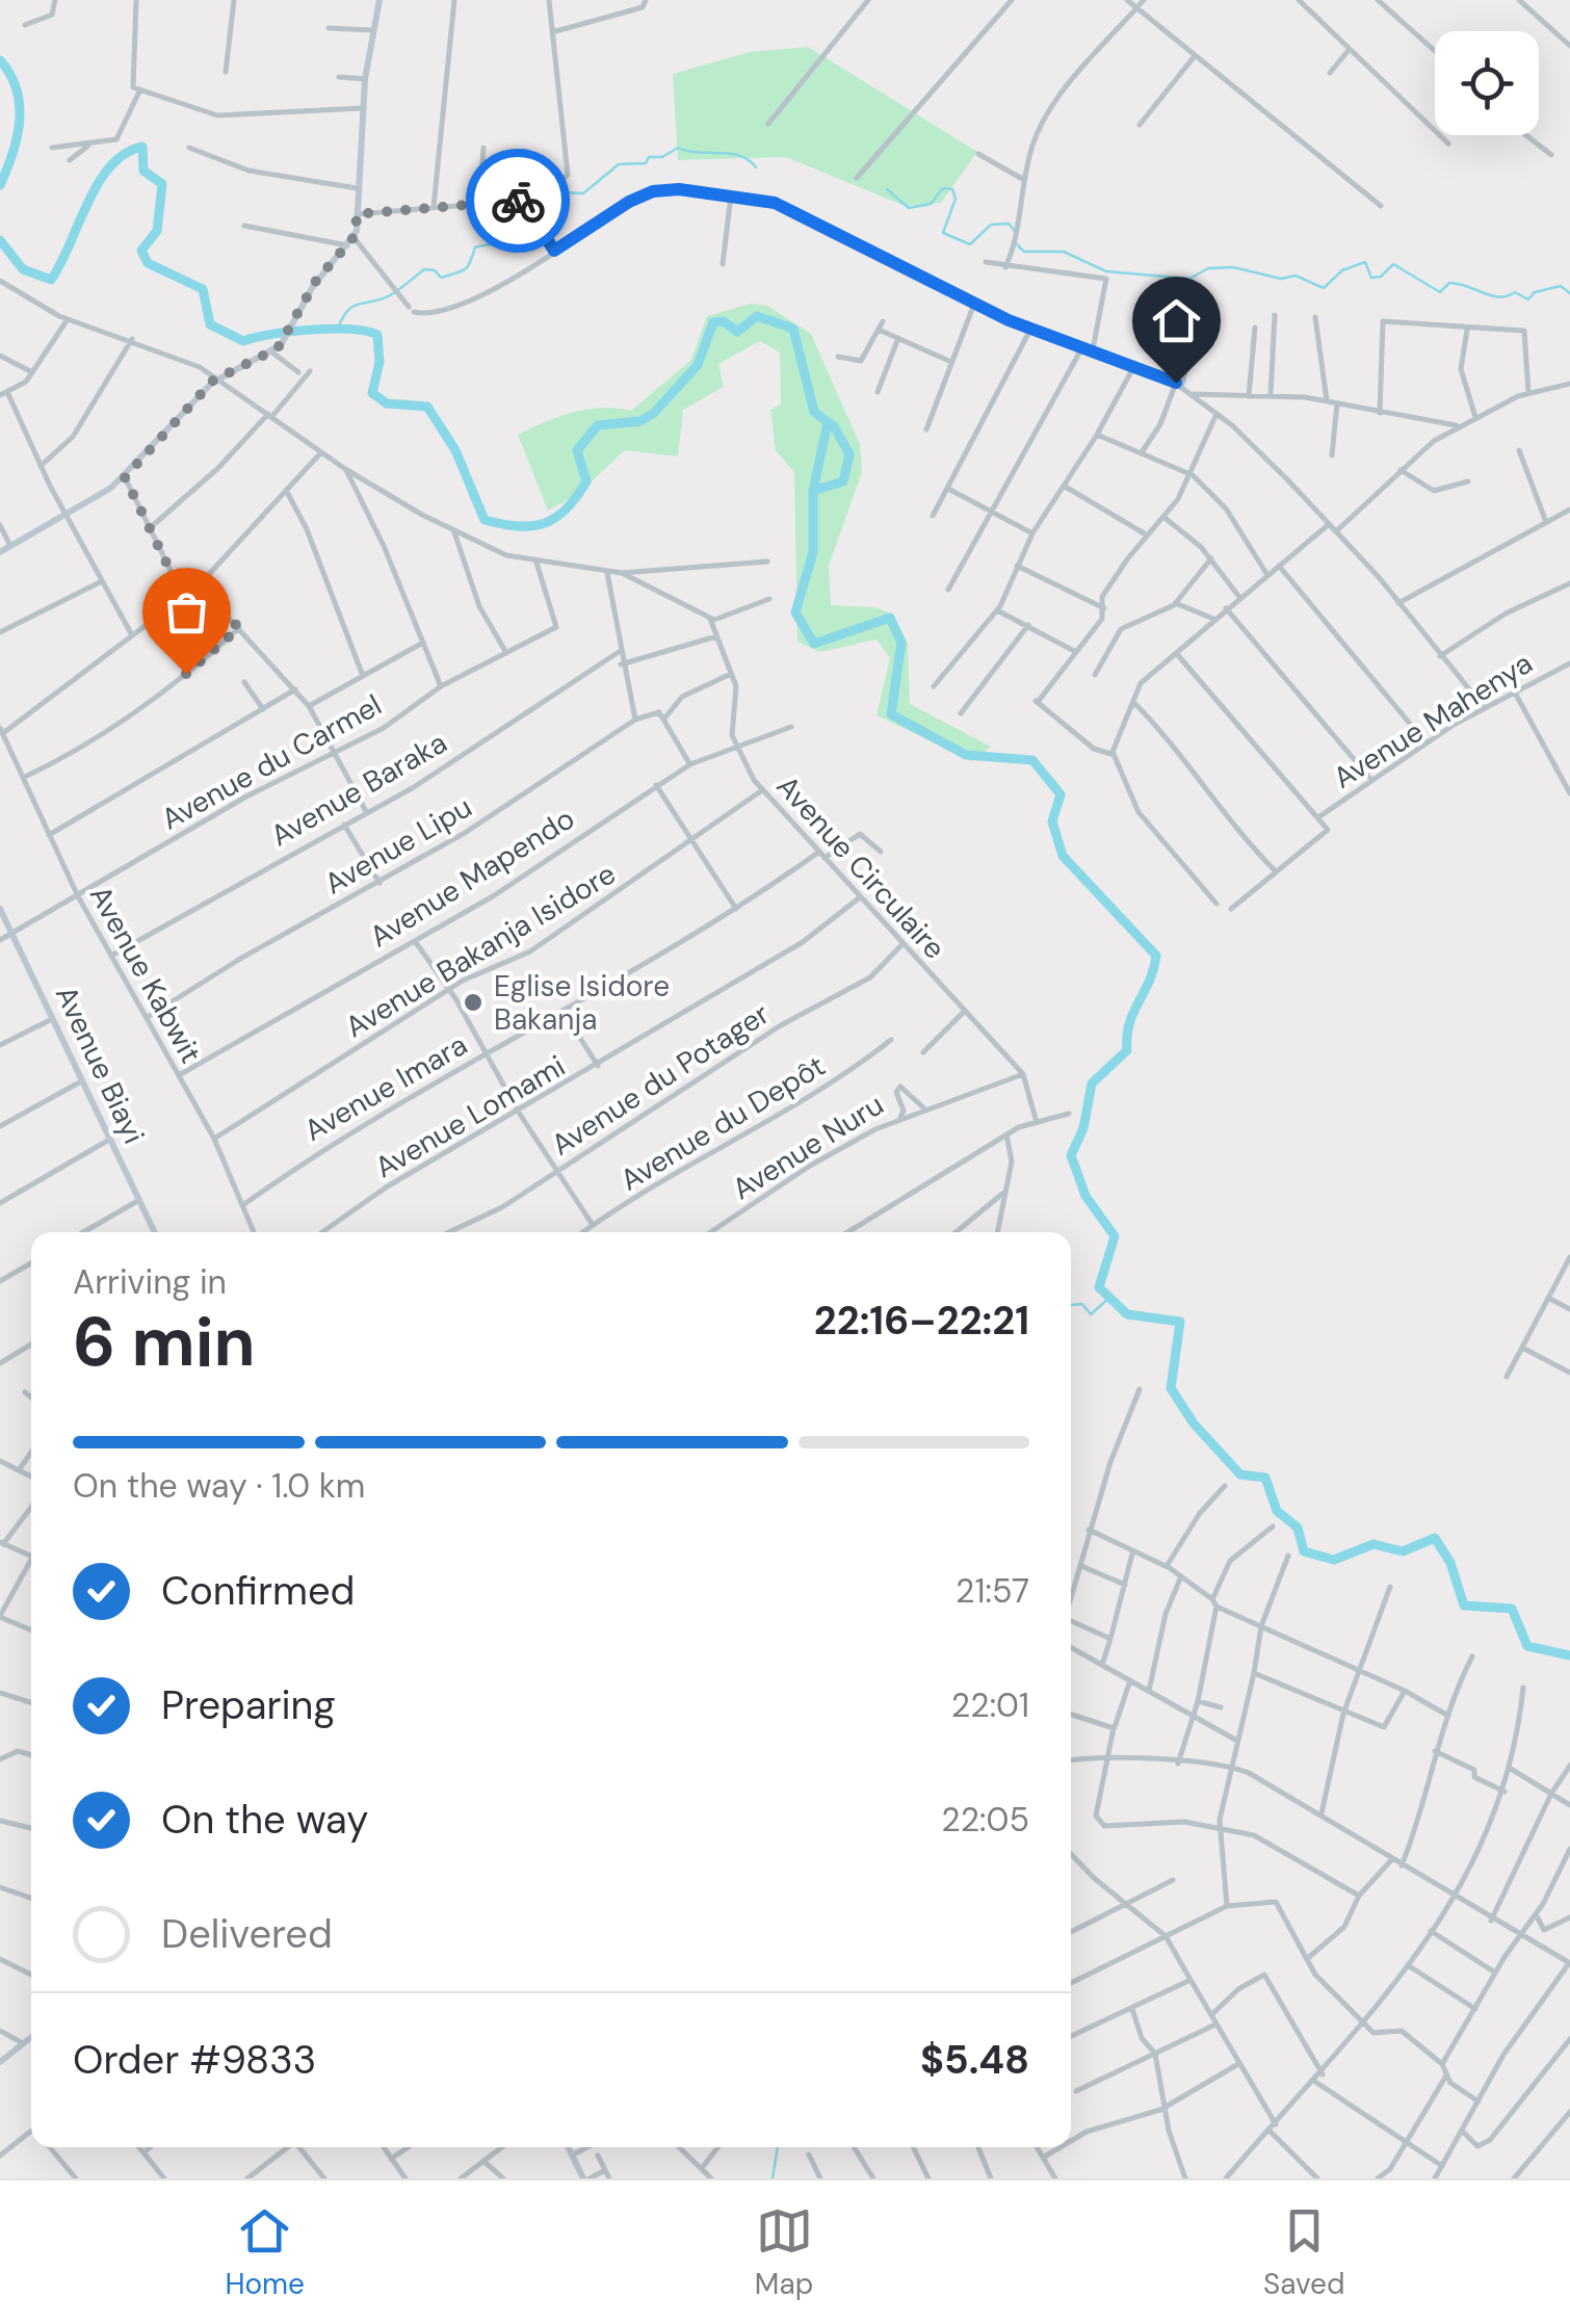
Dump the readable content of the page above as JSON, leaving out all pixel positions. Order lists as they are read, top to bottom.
{
  "streets": {
    "street": [
      "Avenue Mahenya",
      "Avenue du Carmel",
      "Avenue Baraka",
      "Avenue Lipu",
      "Avenue Circulaire",
      "Avenue Mapendo",
      "Avenue Bakanja Isidore",
      "Avenue Kabwit",
      "Avenue Biayi",
      "Avenue du Potager",
      "Avenue Imara",
      "Avenue Lomami",
      "Avenue du Depôt",
      "Avenue Nuru"
    ]
  },
  "crossings": [
    ["Avenue du Carmel", "Avenue Kabwit"],
    ["Avenue du Carmel", "Avenue Biayi"],
    ["Avenue Baraka", "Avenue Kabwit"],
    ["Avenue Lipu", "Avenue Kabwit"],
    ["Avenue Circulaire", "Avenue Mapendo"],
    ["Avenue Circulaire", "Avenue Bakanja Isidore"],
    ["Avenue Circulaire", "Avenue du Potager"],
    ["Avenue Circulaire", "Avenue Imara"],
    ["Avenue Circulaire", "Avenue Lomami"],
    ["Avenue Circulaire", "Avenue Nuru"],
    ["Avenue Mapendo", "Avenue Kabwit"],
    ["Avenue Bakanja Isidore", "Avenue Kabwit"],
    ["Avenue Kabwit", "Avenue Imara"]
  ],
  "places": ["Eglise Isidore Bakanja"],
  "page": {
    "heading": ["6 min", "Arriving in", "22:16–22:21"],
    "panel": ["Order #9833", "$5.48"],
    "bar": "On the way · 1.0 km",
    "list": [
      ["Confirmed", "21:57"],
      ["Preparing", "22:01"],
      ["On the way", "22:05"],
      "Delivered"
    ],
    "tabs": ["Home", "Map", "Saved"]
  }
}
